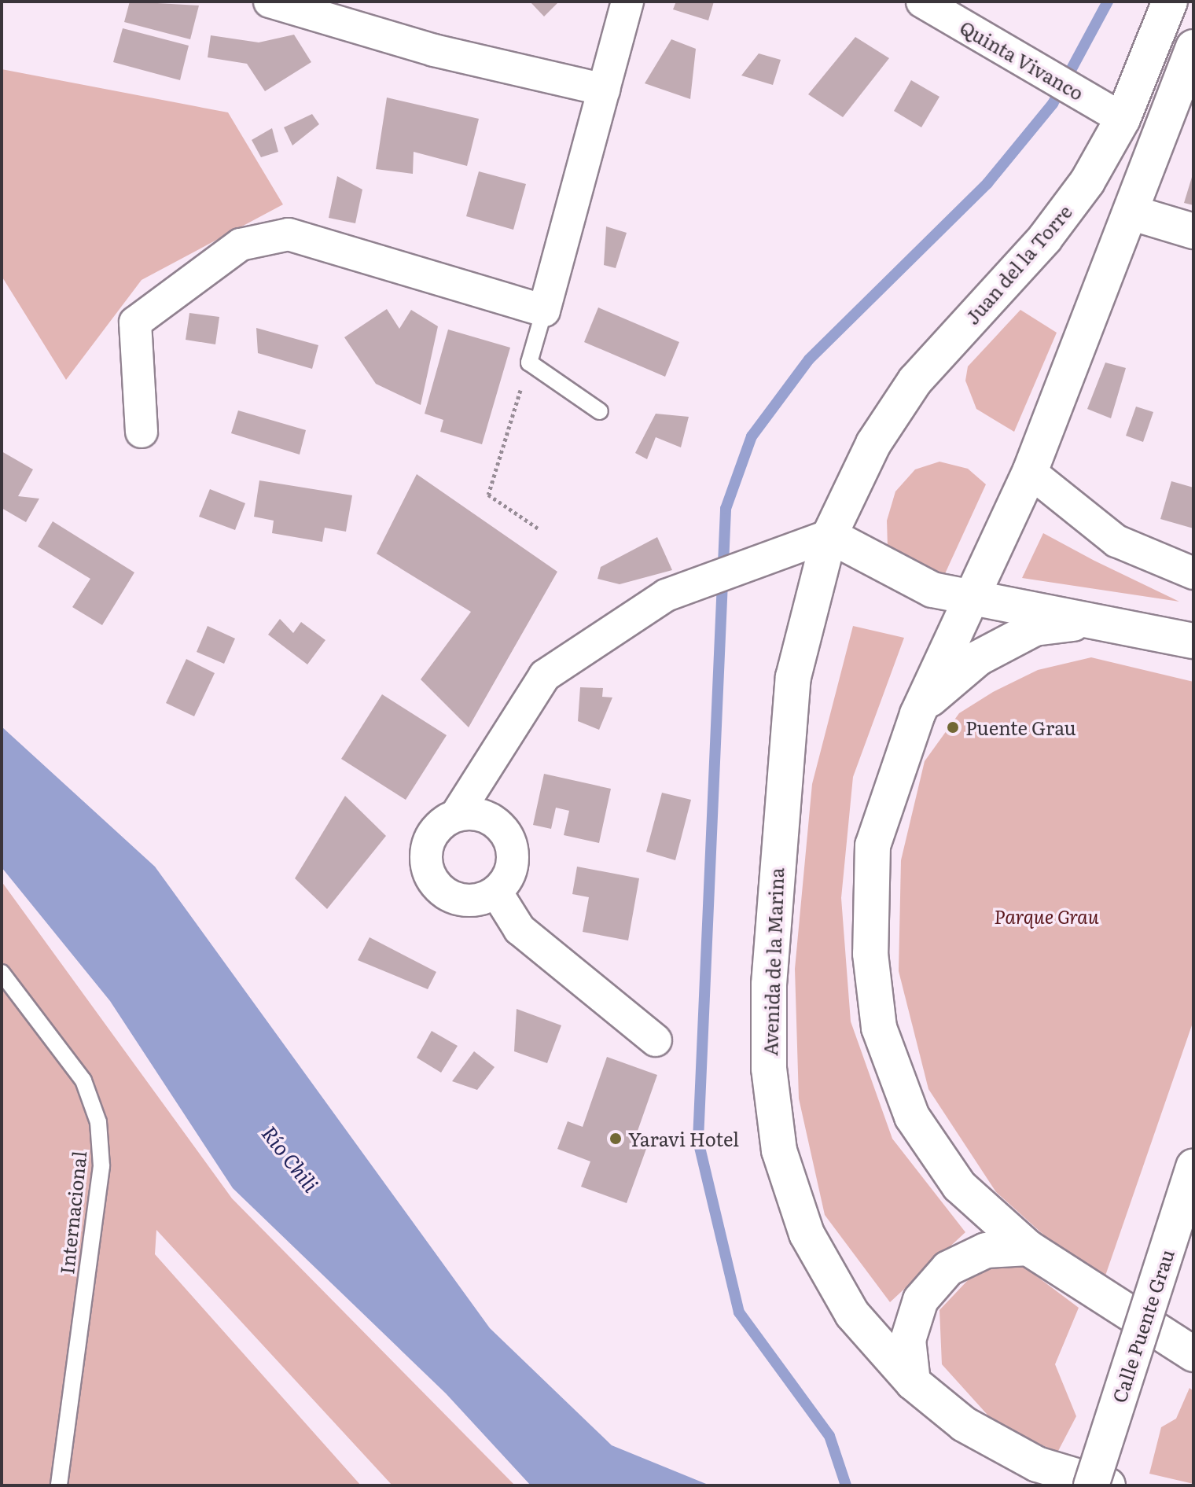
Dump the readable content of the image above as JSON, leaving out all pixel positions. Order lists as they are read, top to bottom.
{
  "streets": {
    "main road": ["Juan del la Torre", "Avenida de la Marina", "Calle Puente Grau"],
    "street": ["Quinta Vivanco"],
    "lane": ["Internacional"]
  },
  "crossings": [
    ["Quinta Vivanco", "Juan del la Torre"],
    ["Juan del la Torre", "Avenida de la Marina"]
  ],
  "water": ["Río Chili"],
  "parks": ["Parque Grau"],
  "places": ["Puente Grau", "Yaravi Hotel"]
}
